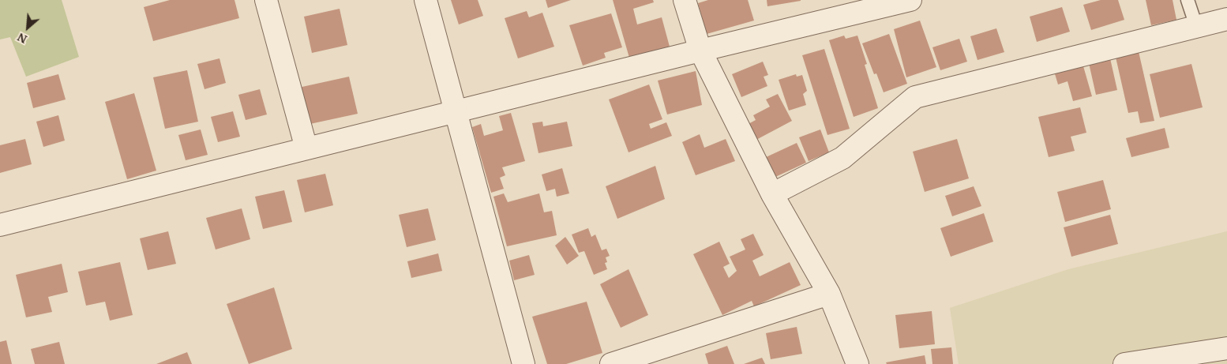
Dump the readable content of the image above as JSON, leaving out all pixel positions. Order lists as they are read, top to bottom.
{
  "north": "bottom left"
}
